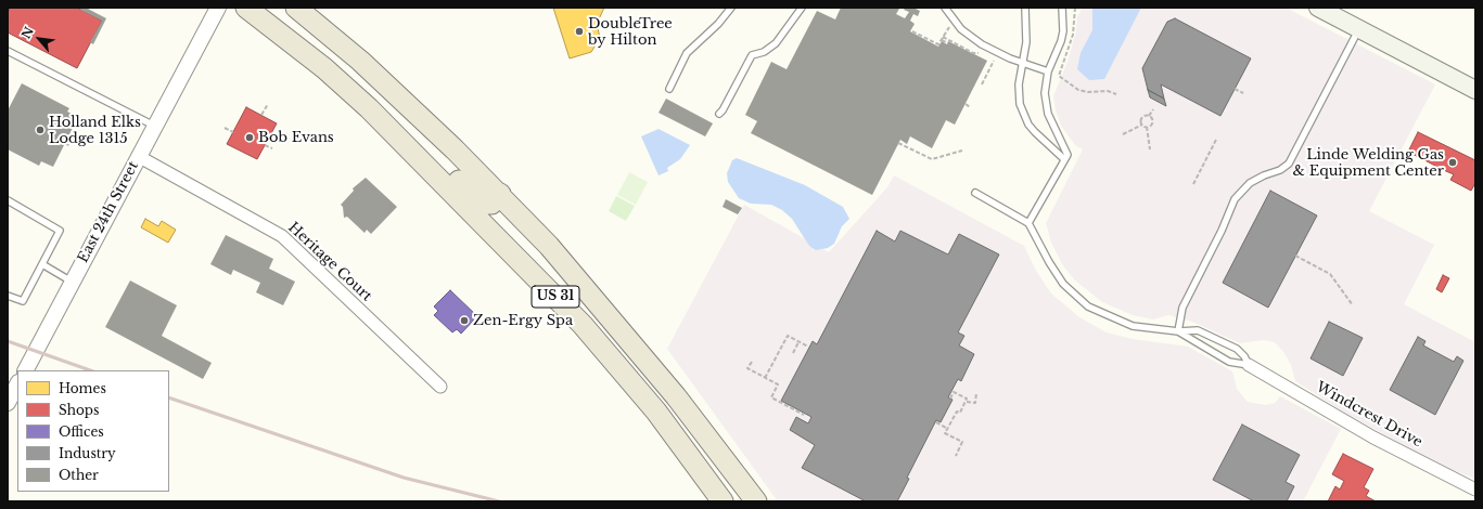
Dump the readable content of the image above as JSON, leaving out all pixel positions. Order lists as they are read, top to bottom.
{
  "streets": {
    "highway": ["US 31"],
    "street": ["East 24th Street", "Heritage Court", "Windcrest Drive"]
  },
  "crossings": [
    ["East 24th Street", "Heritage Court"]
  ],
  "places": [
    "DoubleTree by Hilton",
    "Holland Elks Lodge 1315",
    "Bob Evans",
    "Linde Welding Gas & Equipment Center",
    "Zen-Ergy Spa"
  ],
  "legend": [
    "Homes",
    "Shops",
    "Offices",
    "Industry",
    "Other"
  ],
  "north": "top left"
}
